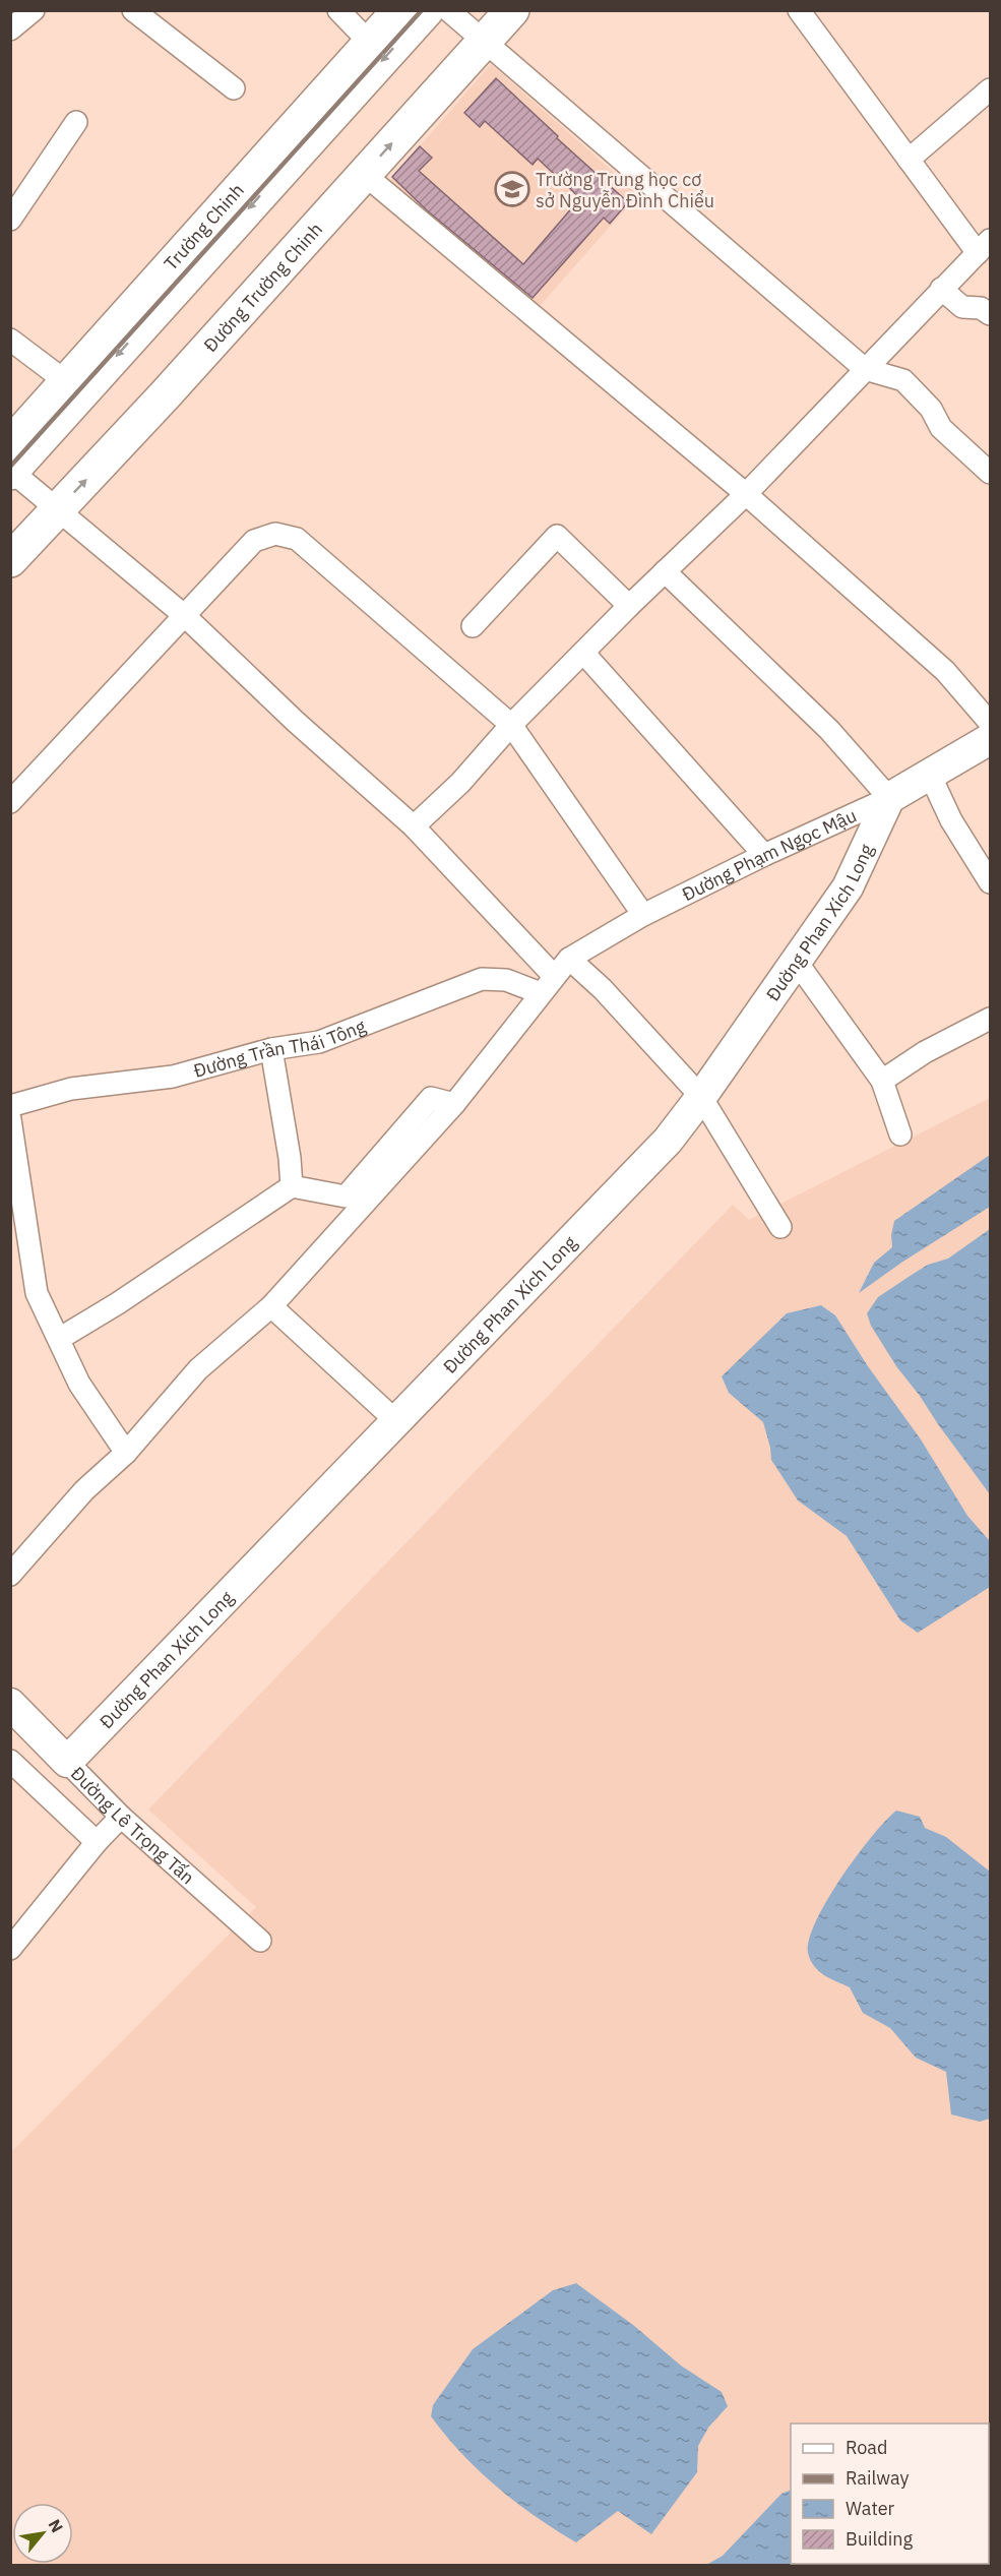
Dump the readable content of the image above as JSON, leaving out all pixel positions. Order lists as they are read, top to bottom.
{
  "streets": {
    "highway": ["Đường Trường Chinh"],
    "street": [
      "Trường Chinh",
      "Đường Phạm Ngọc Mậu",
      "Đường Phan Xích Long",
      "Đường Trần Thái Tông",
      "Đường Lê Trọng Tấn"
    ]
  },
  "crossings": [
    ["Đường Phạm Ngọc Mậu", "Đường Phan Xích Long"],
    ["Đường Phạm Ngọc Mậu", "Đường Trần Thái Tông"],
    ["Đường Phan Xích Long", "Đường Lê Trọng Tấn"]
  ],
  "places": {
    "school or university": ["Trường Trung học cơ sở Nguyễn Đình Chiểu"]
  },
  "legend": [
    "Road",
    "Railway",
    "Water",
    "Building"
  ],
  "north": "top right"
}
